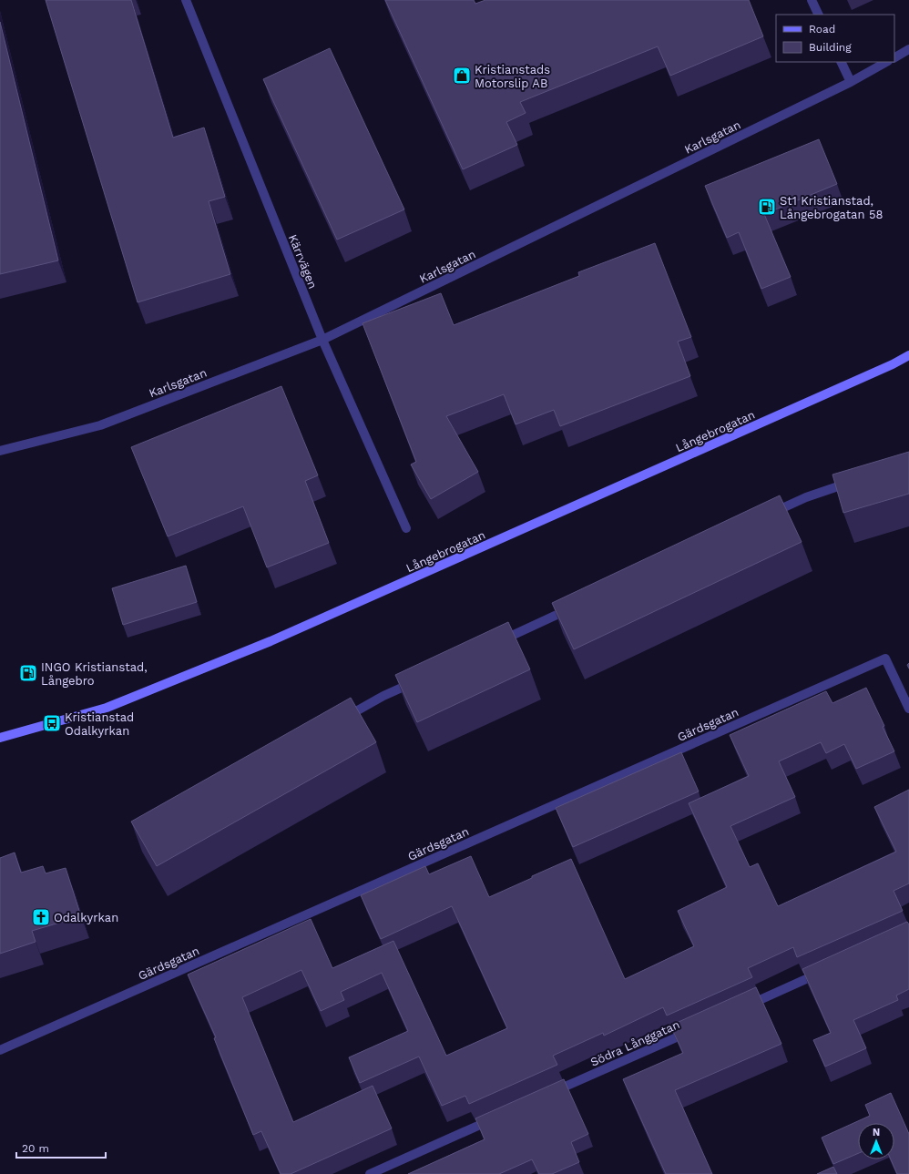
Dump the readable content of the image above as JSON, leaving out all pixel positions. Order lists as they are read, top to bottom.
{
  "streets": {
    "main road": ["Långebrogatan"],
    "street": [
      "Karlsgatan",
      "Kärrvägen",
      "Gärdsgatan",
      "Södra Långgatan"
    ]
  },
  "crossings": [
    ["Karlsgatan", "Kärrvägen"]
  ],
  "places": {
    "shop": ["Kristianstads Motorslip AB"],
    "fuel station": ["St1 Kristianstad, Långebrogatan 58", "INGO Kristianstad, Långebro"],
    "bus stop": ["Kristianstad Odalkyrkan"],
    "church": ["Odalkyrkan"]
  },
  "legend": ["Road", "Building"],
  "scale_bar": "20 m",
  "north": "top"
}
